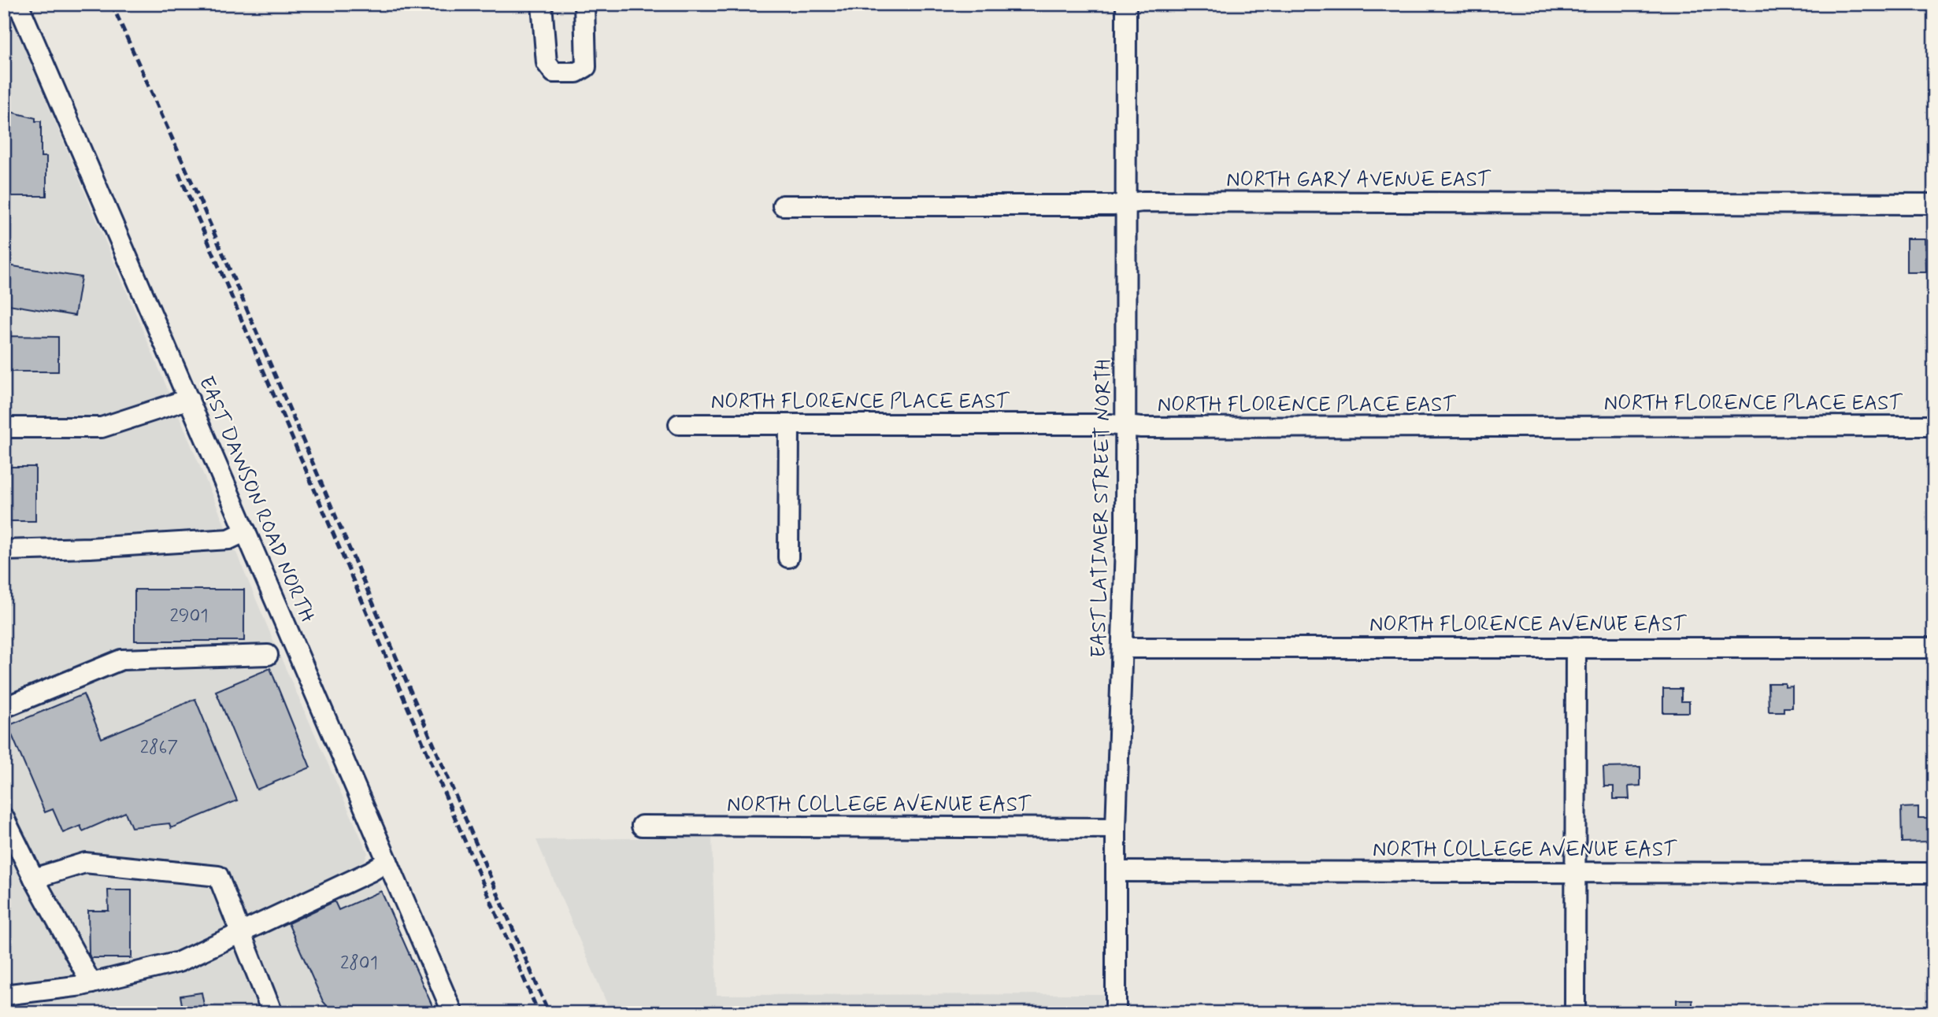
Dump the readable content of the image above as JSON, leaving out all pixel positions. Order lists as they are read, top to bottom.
{
  "streets": {
    "street": [
      "NORTH GARY AVENUE EAST",
      "NORTH FLORENCE PLACE EAST",
      "EAST DAWSON ROAD NORTH",
      "EAST LATIMER STREET NORTH",
      "NORTH FLORENCE AVENUE EAST",
      "NORTH COLLEGE AVENUE EAST"
    ]
  },
  "crossings": [
    ["NORTH GARY AVENUE EAST", "EAST LATIMER STREET NORTH"],
    ["NORTH FLORENCE PLACE EAST", "EAST LATIMER STREET NORTH"],
    ["EAST LATIMER STREET NORTH", "NORTH FLORENCE AVENUE EAST"],
    ["EAST LATIMER STREET NORTH", "NORTH COLLEGE AVENUE EAST"]
  ],
  "house_numbers": ["2901", "2867", "2801"]
}
